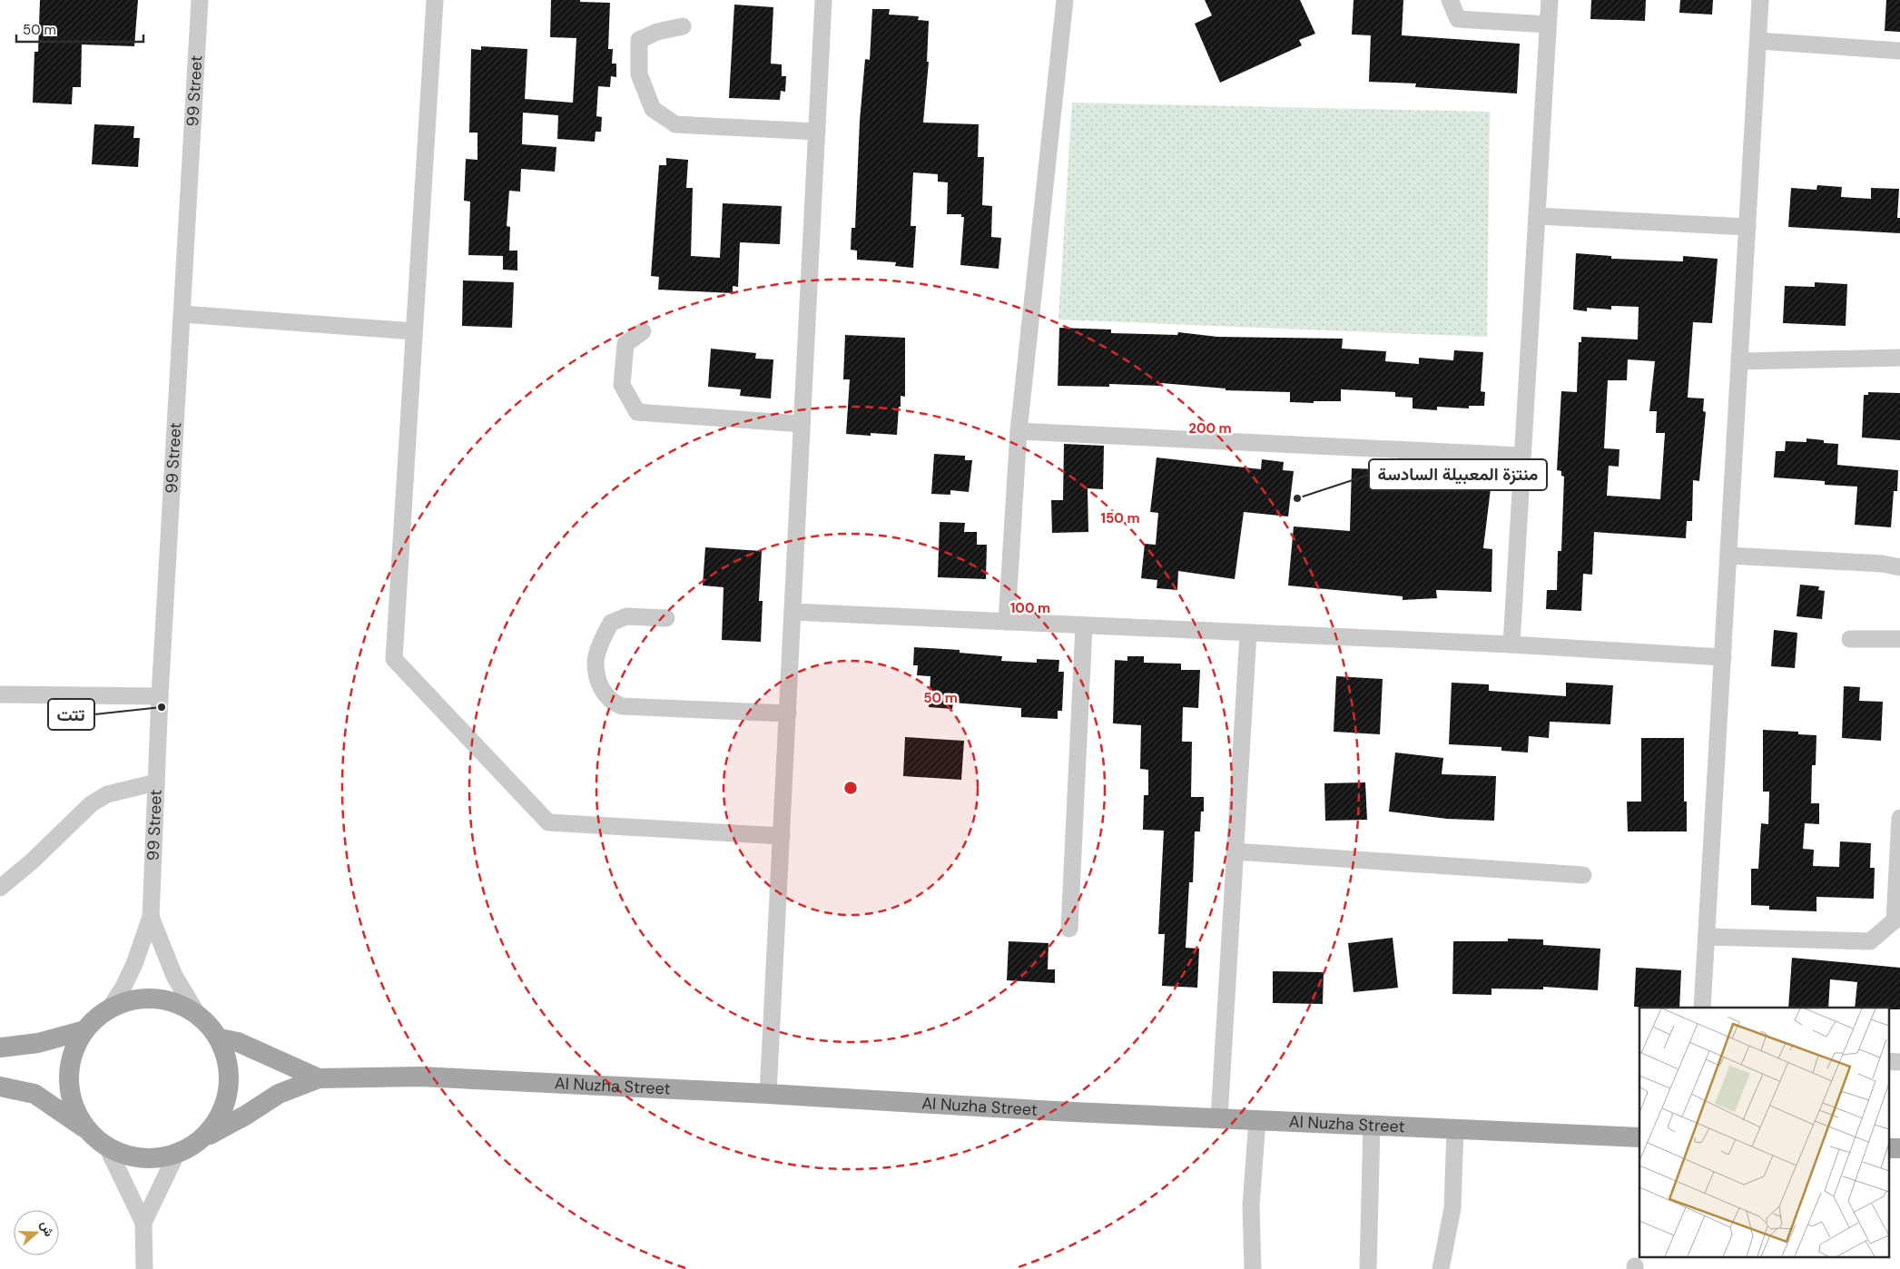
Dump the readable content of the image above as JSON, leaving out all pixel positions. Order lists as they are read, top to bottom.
{
  "streets": {
    "main road": ["Al Nuzha Street"],
    "street": ["99 Street"]
  },
  "crossings": [
    ["99 Street", "Al Nuzha Street"]
  ],
  "places": ["منتزة المعبيلة السادسة", "تتت"],
  "scale_bar": "50 m",
  "north": "right",
  "rings": [
    "200 m",
    "150 m",
    "100 m",
    "50 m"
  ]
}
